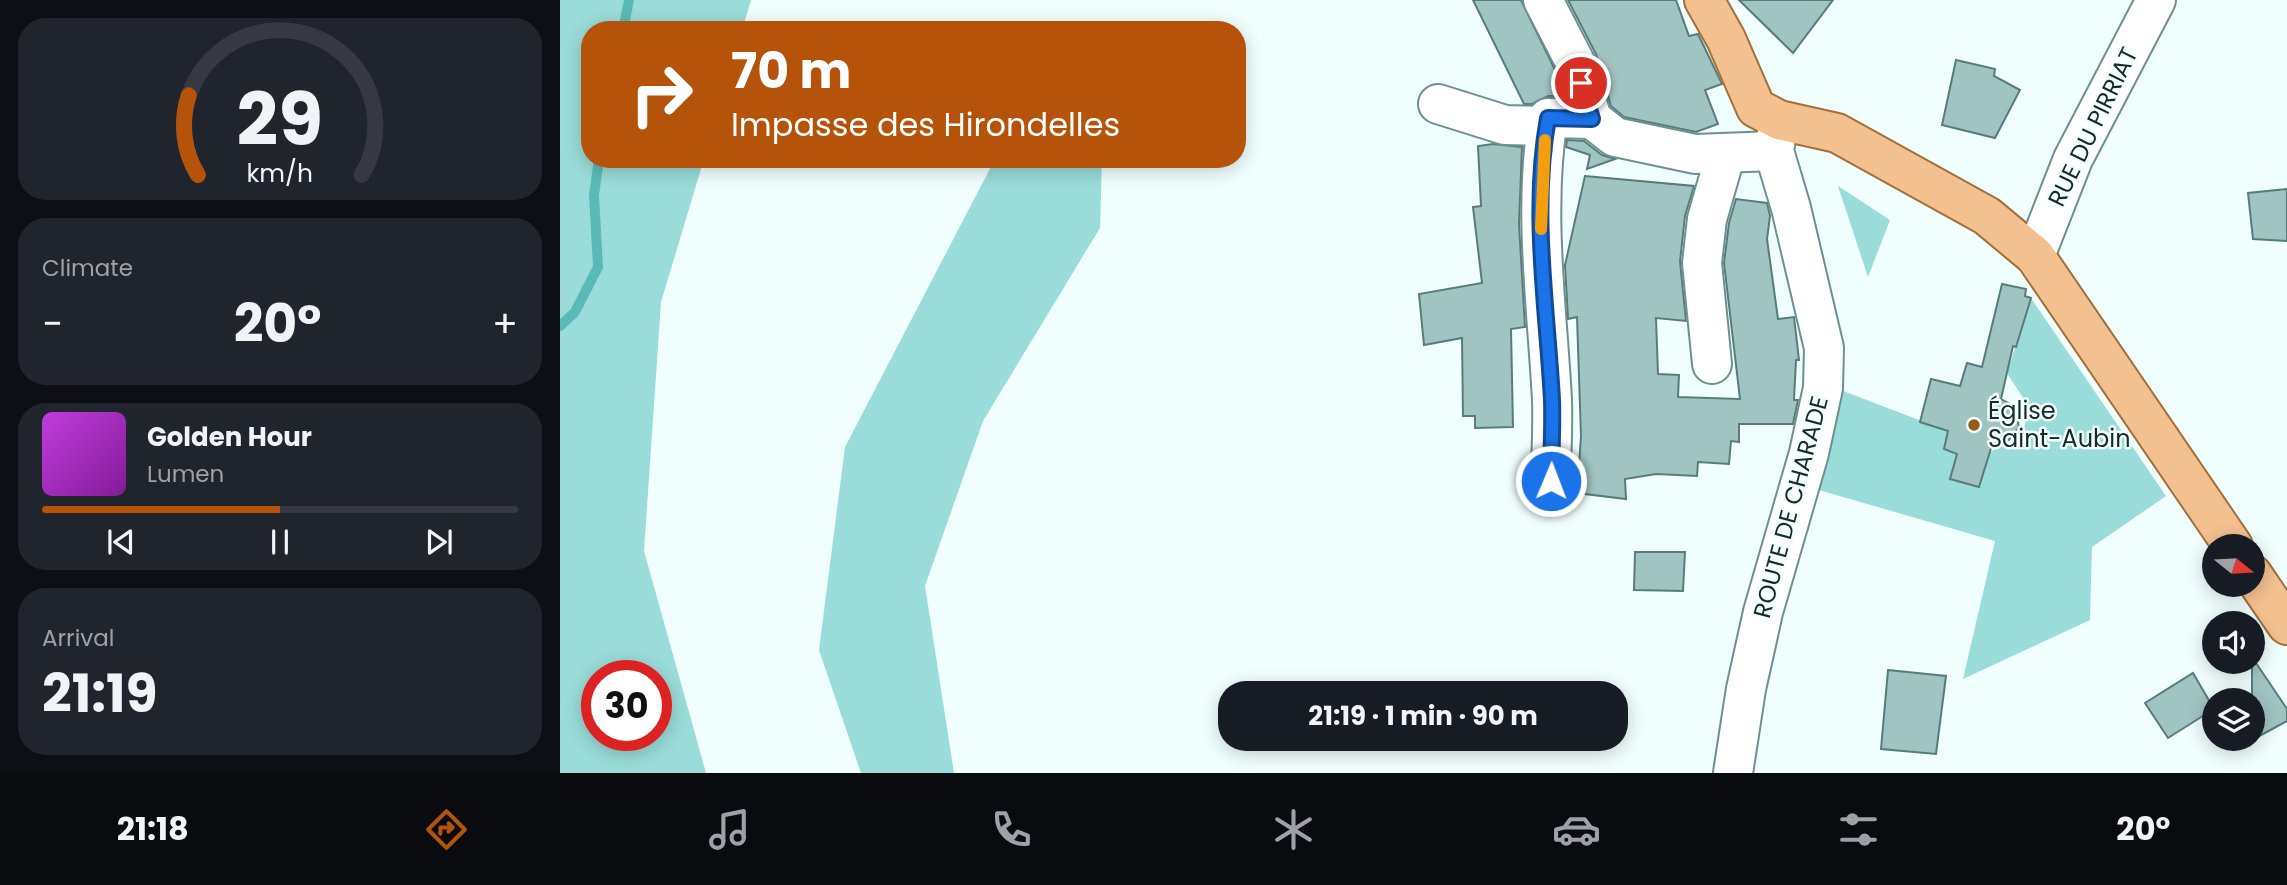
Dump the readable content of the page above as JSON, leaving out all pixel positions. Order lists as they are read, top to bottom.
{
  "streets": {
    "street": ["RUE DU PIRRIAT", "ROUTE DE CHARADE"]
  },
  "places": ["Église Saint-Aubin"],
  "north": "right",
  "page": {
    "turn": ["70 m", "Impasse des Hirondelles"],
    "tile": [
      "Climate",
      ["Arrival", "21:19"]
    ],
    "heat": ["−", "20°", "+"],
    "song": ["Golden Hour", "Lumen"],
    "limit": "30",
    "trip": "21:19 · 1 min · 90 m",
    "tabs": ["21:18", "20°"],
    "gauge": ["29", "km/h"]
  }
}
